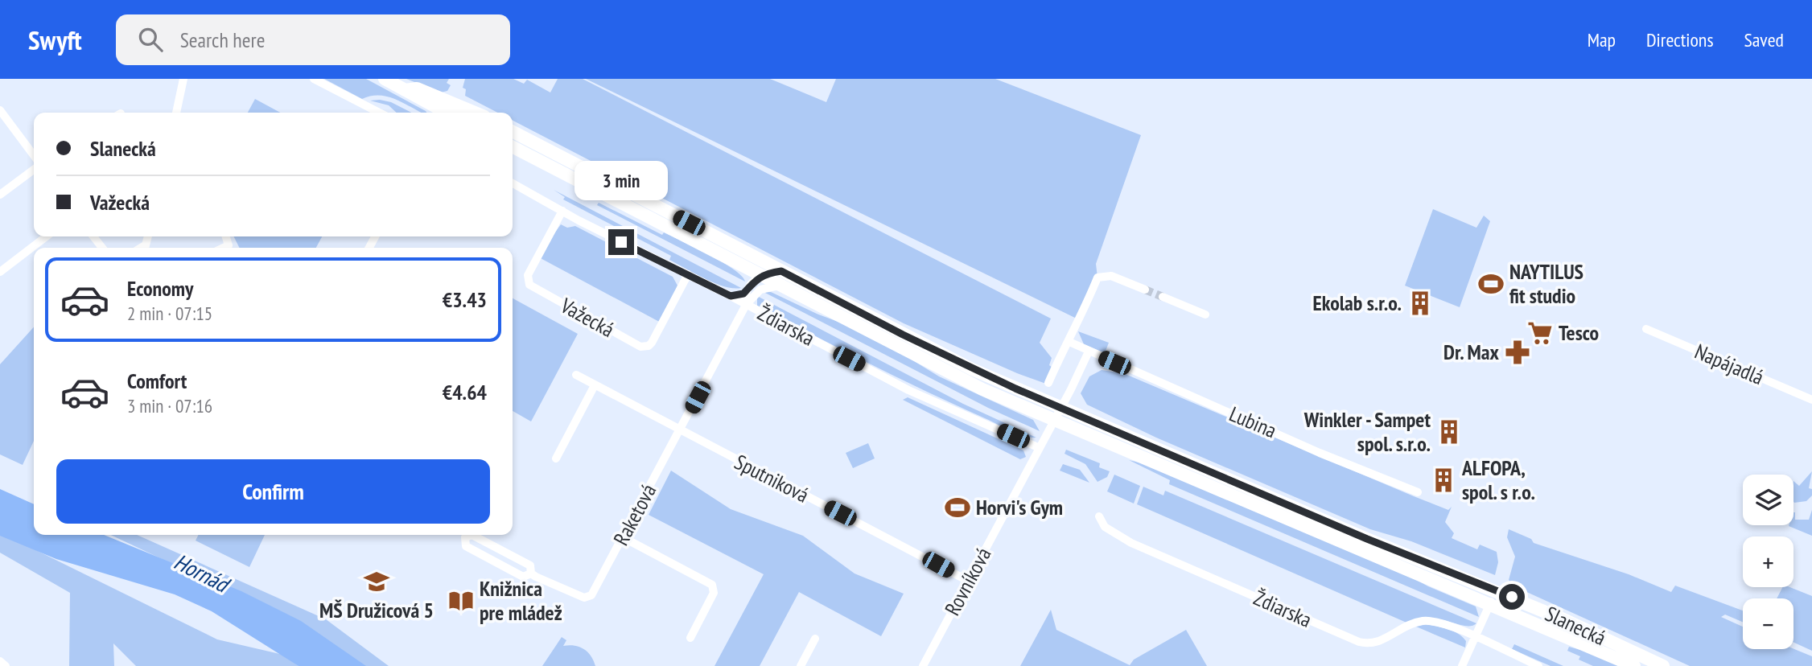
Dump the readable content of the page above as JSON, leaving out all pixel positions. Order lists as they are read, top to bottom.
{
  "streets": {
    "main road": ["Slanecká"],
    "street": [
      "Važecká",
      "Ždiarska",
      "Napájadlá",
      "Lubina",
      "Sputniková",
      "Raketová",
      "Rovníková"
    ]
  },
  "crossings": [
    ["Ždiarska", "Raketová"],
    ["Ždiarska", "Rovníková"],
    ["Sputniková", "Raketová"],
    ["Sputniková", "Rovníková"],
    ["Raketová", "Slanecká"],
    ["Rovníková", "Slanecká"]
  ],
  "water": ["Hornád"],
  "places": {
    "sports": ["NAYTILUS fit studio", "Horvi's Gym"],
    "building": ["Ekolab s.r.o.", "Winkler - Sampet spol. s.r.o.", "ALFOPA, spol. s r.o."],
    "supermarket": ["Tesco"],
    "pharmacy": ["Dr. Max"],
    "school or university": ["MŠ Družicová 5"],
    "library": ["Knižnica pre mládež"]
  },
  "page": {
    "header": "Swyft",
    "search": "Search here",
    "nav": ["Map", "Directions", "Saved"],
    "banner": ["Slanecká", "Važecká"],
    "bubble": "3 min",
    "list": [
      {
        "name": "Economy",
        "note": "2 min · 07:15",
        "value": "€3.43"
      },
      {
        "name": "Comfort",
        "note": "3 min · 07:16",
        "value": "€4.64"
      }
    ],
    "buttons": "Confirm",
    "map_buttons": ["+", "−"]
  }
}
